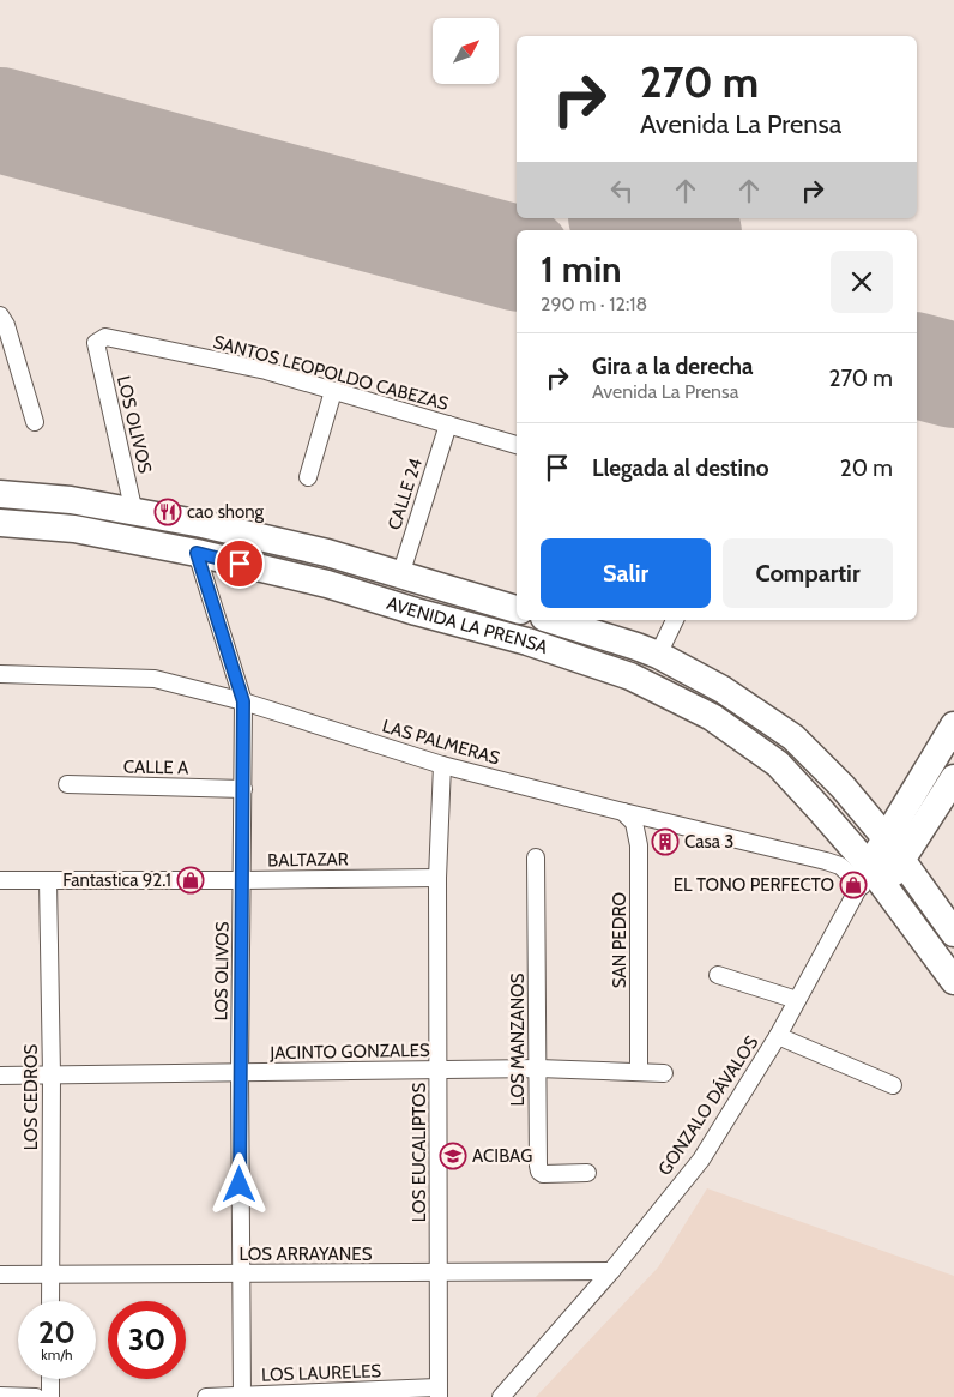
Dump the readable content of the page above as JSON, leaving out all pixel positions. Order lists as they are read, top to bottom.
{
  "streets": {
    "main road": ["AVENIDA LA PRENSA"],
    "street": [
      "SANTOS LEOPOLDO CABEZAS",
      "LOS OLIVOS",
      "CALLE 24",
      "LAS PALMERAS",
      "CALLE A",
      "BALTAZAR",
      "SAN PEDRO",
      "LOS MANZANOS",
      "JACINTO GONZALES",
      "LOS CEDROS",
      "GONZALO DÁVALOS",
      "LOS EUCALIPTOS",
      "LOS ARRAYANES",
      "LOS LAURELES"
    ]
  },
  "crossings": [
    ["SANTOS LEOPOLDO CABEZAS", "LOS OLIVOS"],
    ["SANTOS LEOPOLDO CABEZAS", "CALLE 24"],
    ["LOS OLIVOS", "AVENIDA LA PRENSA"],
    ["LOS OLIVOS", "LAS PALMERAS"],
    ["LOS OLIVOS", "CALLE A"],
    ["LOS OLIVOS", "BALTAZAR"],
    ["LOS OLIVOS", "JACINTO GONZALES"],
    ["LOS OLIVOS", "LOS ARRAYANES"],
    ["LOS OLIVOS", "LOS LAURELES"],
    ["CALLE 24", "AVENIDA LA PRENSA"],
    ["AVENIDA LA PRENSA", "LAS PALMERAS"],
    ["AVENIDA LA PRENSA", "GONZALO DÁVALOS"],
    ["LAS PALMERAS", "SAN PEDRO"],
    ["LAS PALMERAS", "GONZALO DÁVALOS"],
    ["LAS PALMERAS", "LOS EUCALIPTOS"],
    ["BALTAZAR", "LOS CEDROS"],
    ["BALTAZAR", "LOS EUCALIPTOS"],
    ["SAN PEDRO", "JACINTO GONZALES"],
    ["LOS MANZANOS", "JACINTO GONZALES"],
    ["JACINTO GONZALES", "LOS CEDROS"],
    ["JACINTO GONZALES", "LOS EUCALIPTOS"],
    ["LOS CEDROS", "LOS ARRAYANES"],
    ["GONZALO DÁVALOS", "LOS ARRAYANES"],
    ["LOS EUCALIPTOS", "LOS ARRAYANES"],
    ["LOS EUCALIPTOS", "LOS LAURELES"]
  ],
  "places": {
    "restaurant": ["cao shong"],
    "building": ["Casa 3"],
    "shop": ["Fantastica 92.1", "EL TONO PERFECTO"],
    "school or university": ["ACIBAG"]
  },
  "north": "top right",
  "page": {
    "turn": ["270 m", "Avenida La Prensa"],
    "heading": ["1 min", "290 m · 12:18"],
    "list": [
      {
        "name": "Gira a la derecha",
        "note": "Avenida La Prensa",
        "value": "270 m"
      },
      {
        "name": "Llegada al destino",
        "value": "20 m"
      }
    ],
    "buttons": ["Salir", "Compartir"],
    "speed": "20 km/h",
    "limit": "30"
  }
}
